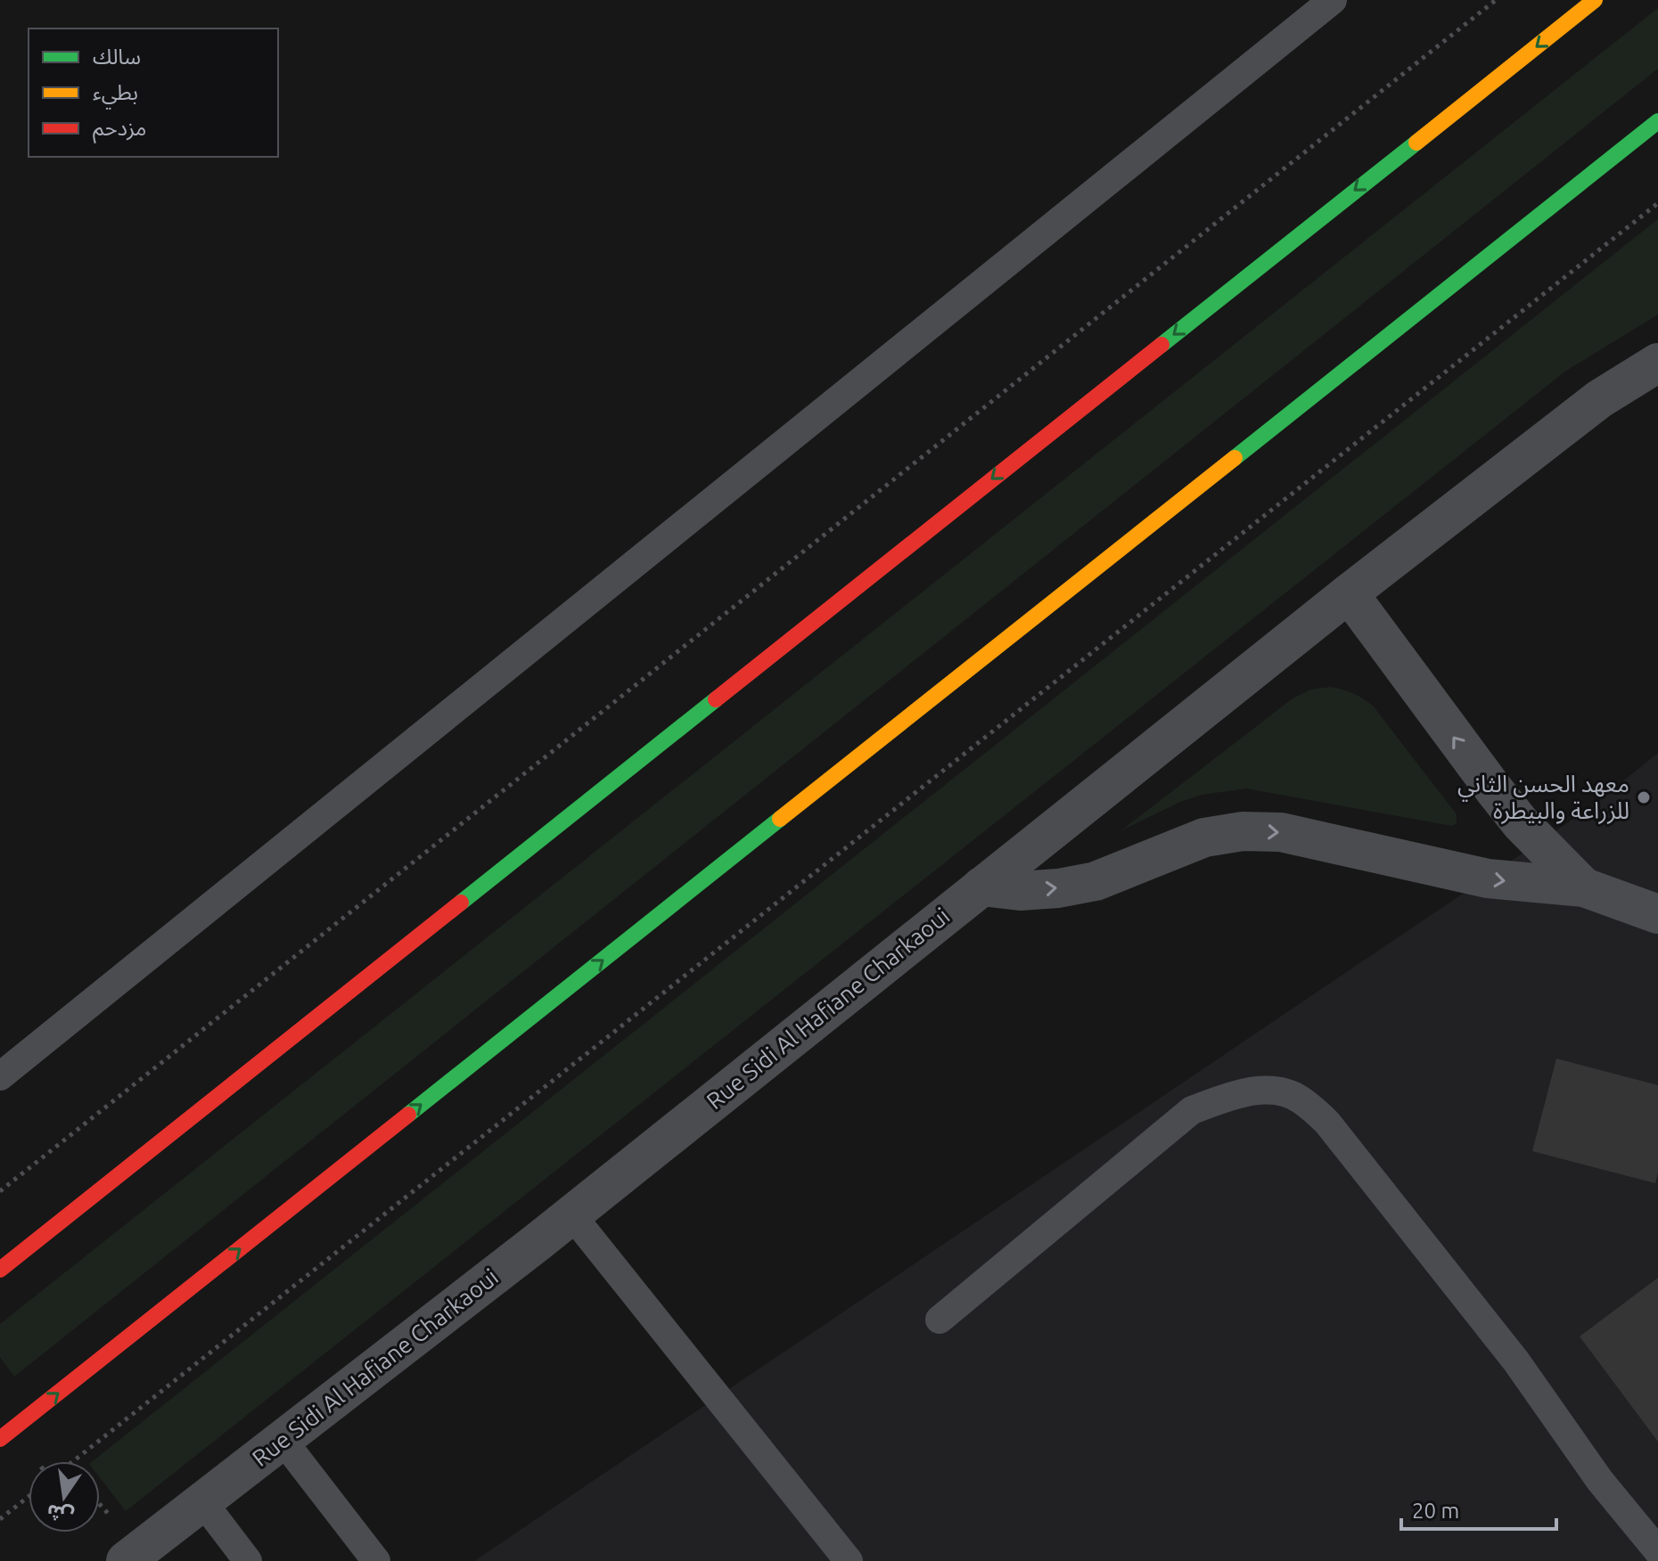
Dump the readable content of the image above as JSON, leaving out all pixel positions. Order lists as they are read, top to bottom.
{
  "streets": {
    "street": ["Rue Sidi Al Hafiane Charkaoui"]
  },
  "places": ["معهد الحسن الثاني للزراعة والبيطرة"],
  "legend": ["سالك", "بطيء", "مزدحم"],
  "scale_bar": "20 m",
  "north": "bottom"
}
